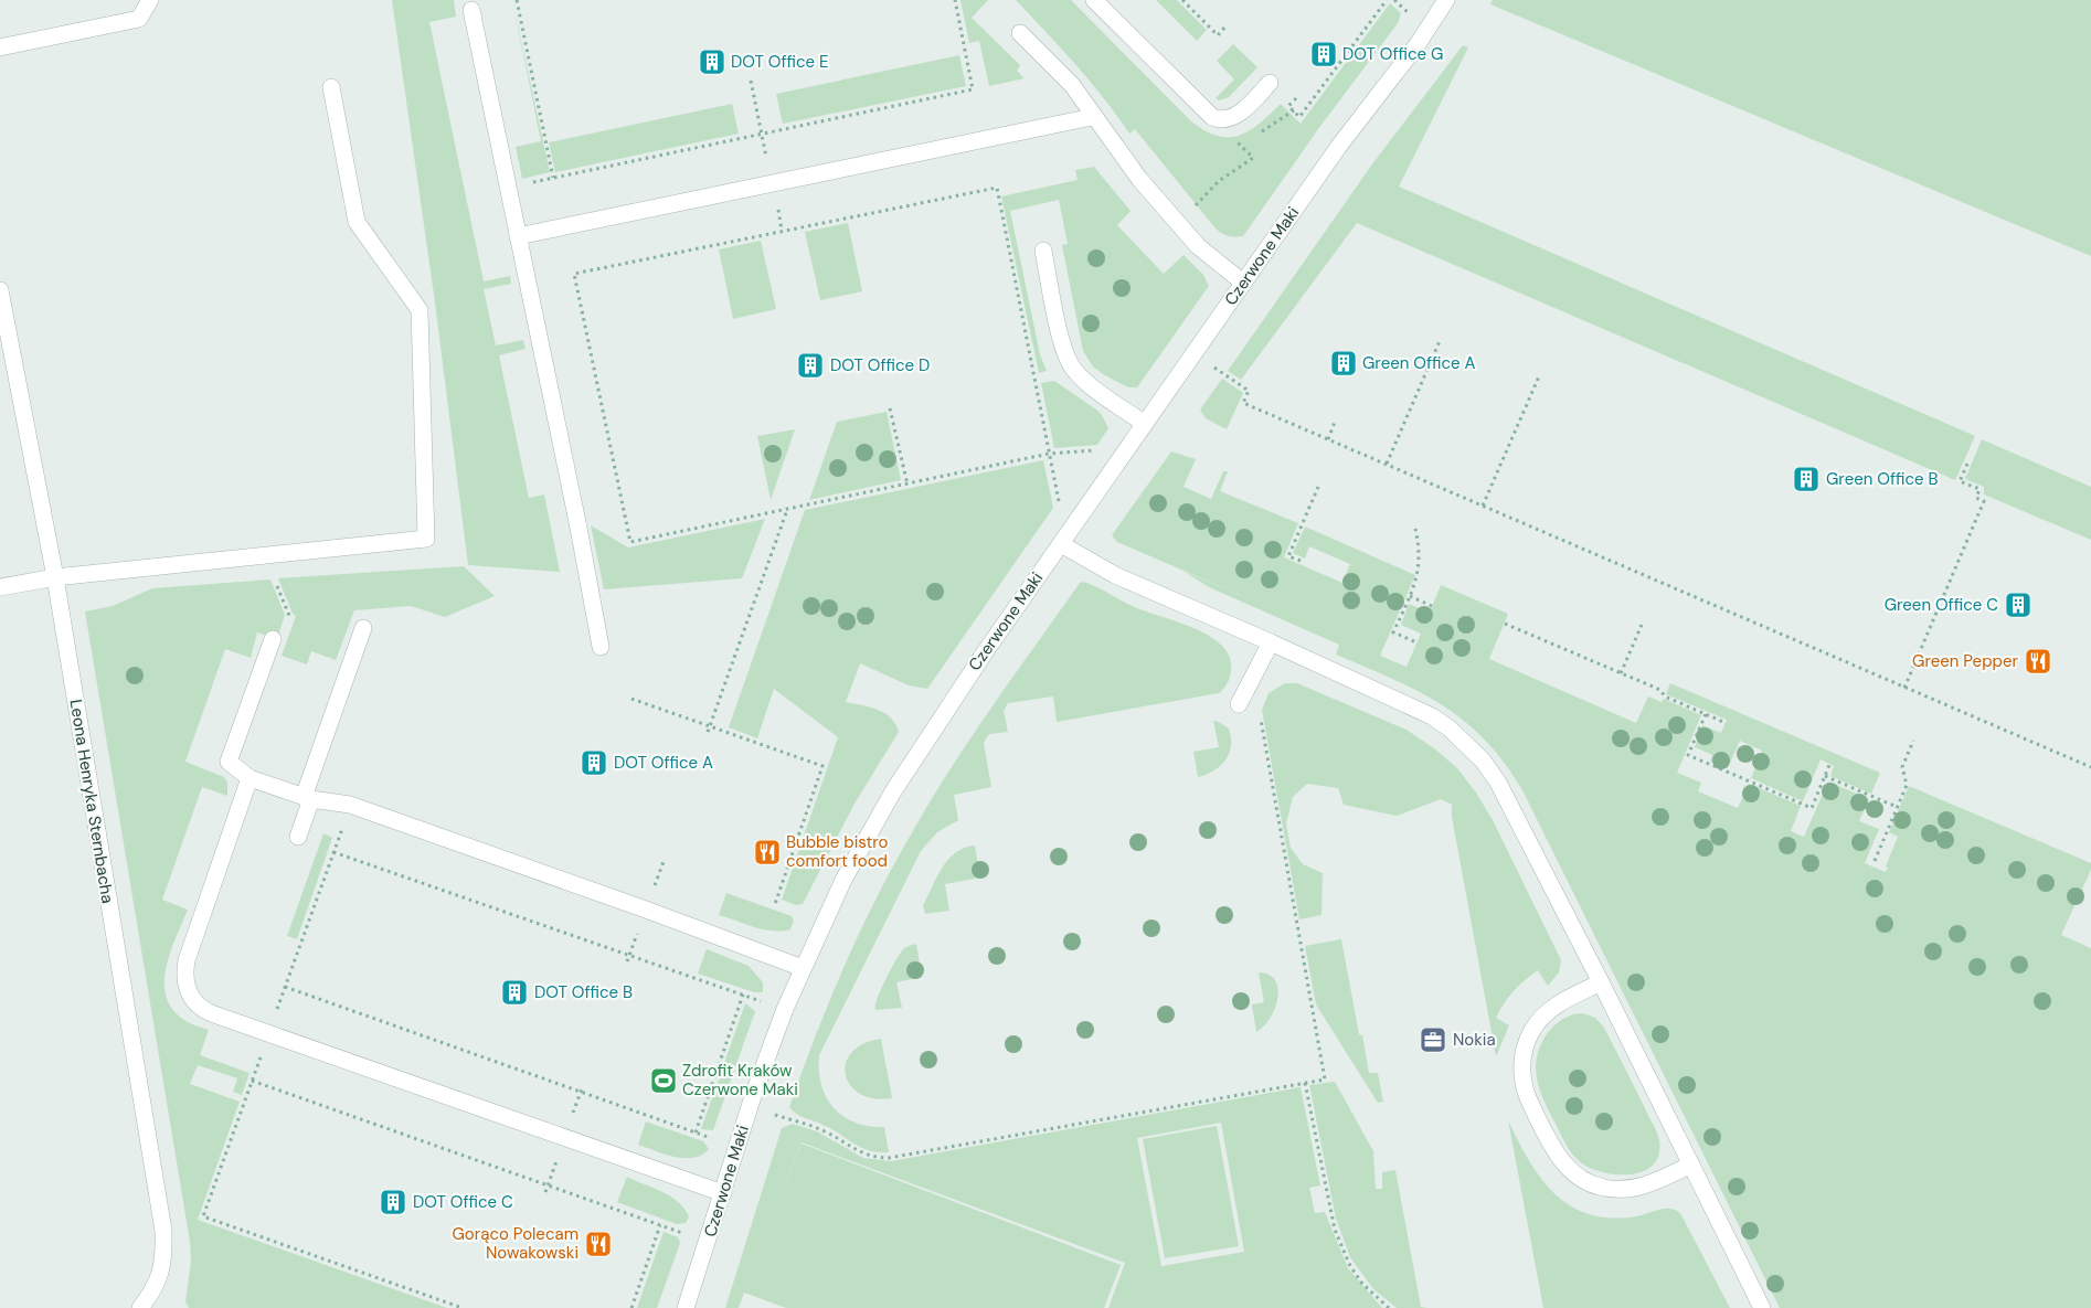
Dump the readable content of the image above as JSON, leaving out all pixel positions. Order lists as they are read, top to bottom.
{
  "streets": {
    "street": ["Czerwone Maki", "Leona Henryka Sternbacha"]
  },
  "places": {
    "building": [
      "DOT Office G",
      "DOT Office E",
      "Green Office A",
      "DOT Office D",
      "Green Office B",
      "Green Office C",
      "DOT Office A",
      "DOT Office B",
      "DOT Office C"
    ],
    "restaurant": ["Green Pepper", "Bubble bistro comfort food", "Gorąco Polecam Nowakowski"],
    "office": ["Nokia"],
    "sports": ["Zdrofit Kraków Czerwone Maki"]
  }
}
